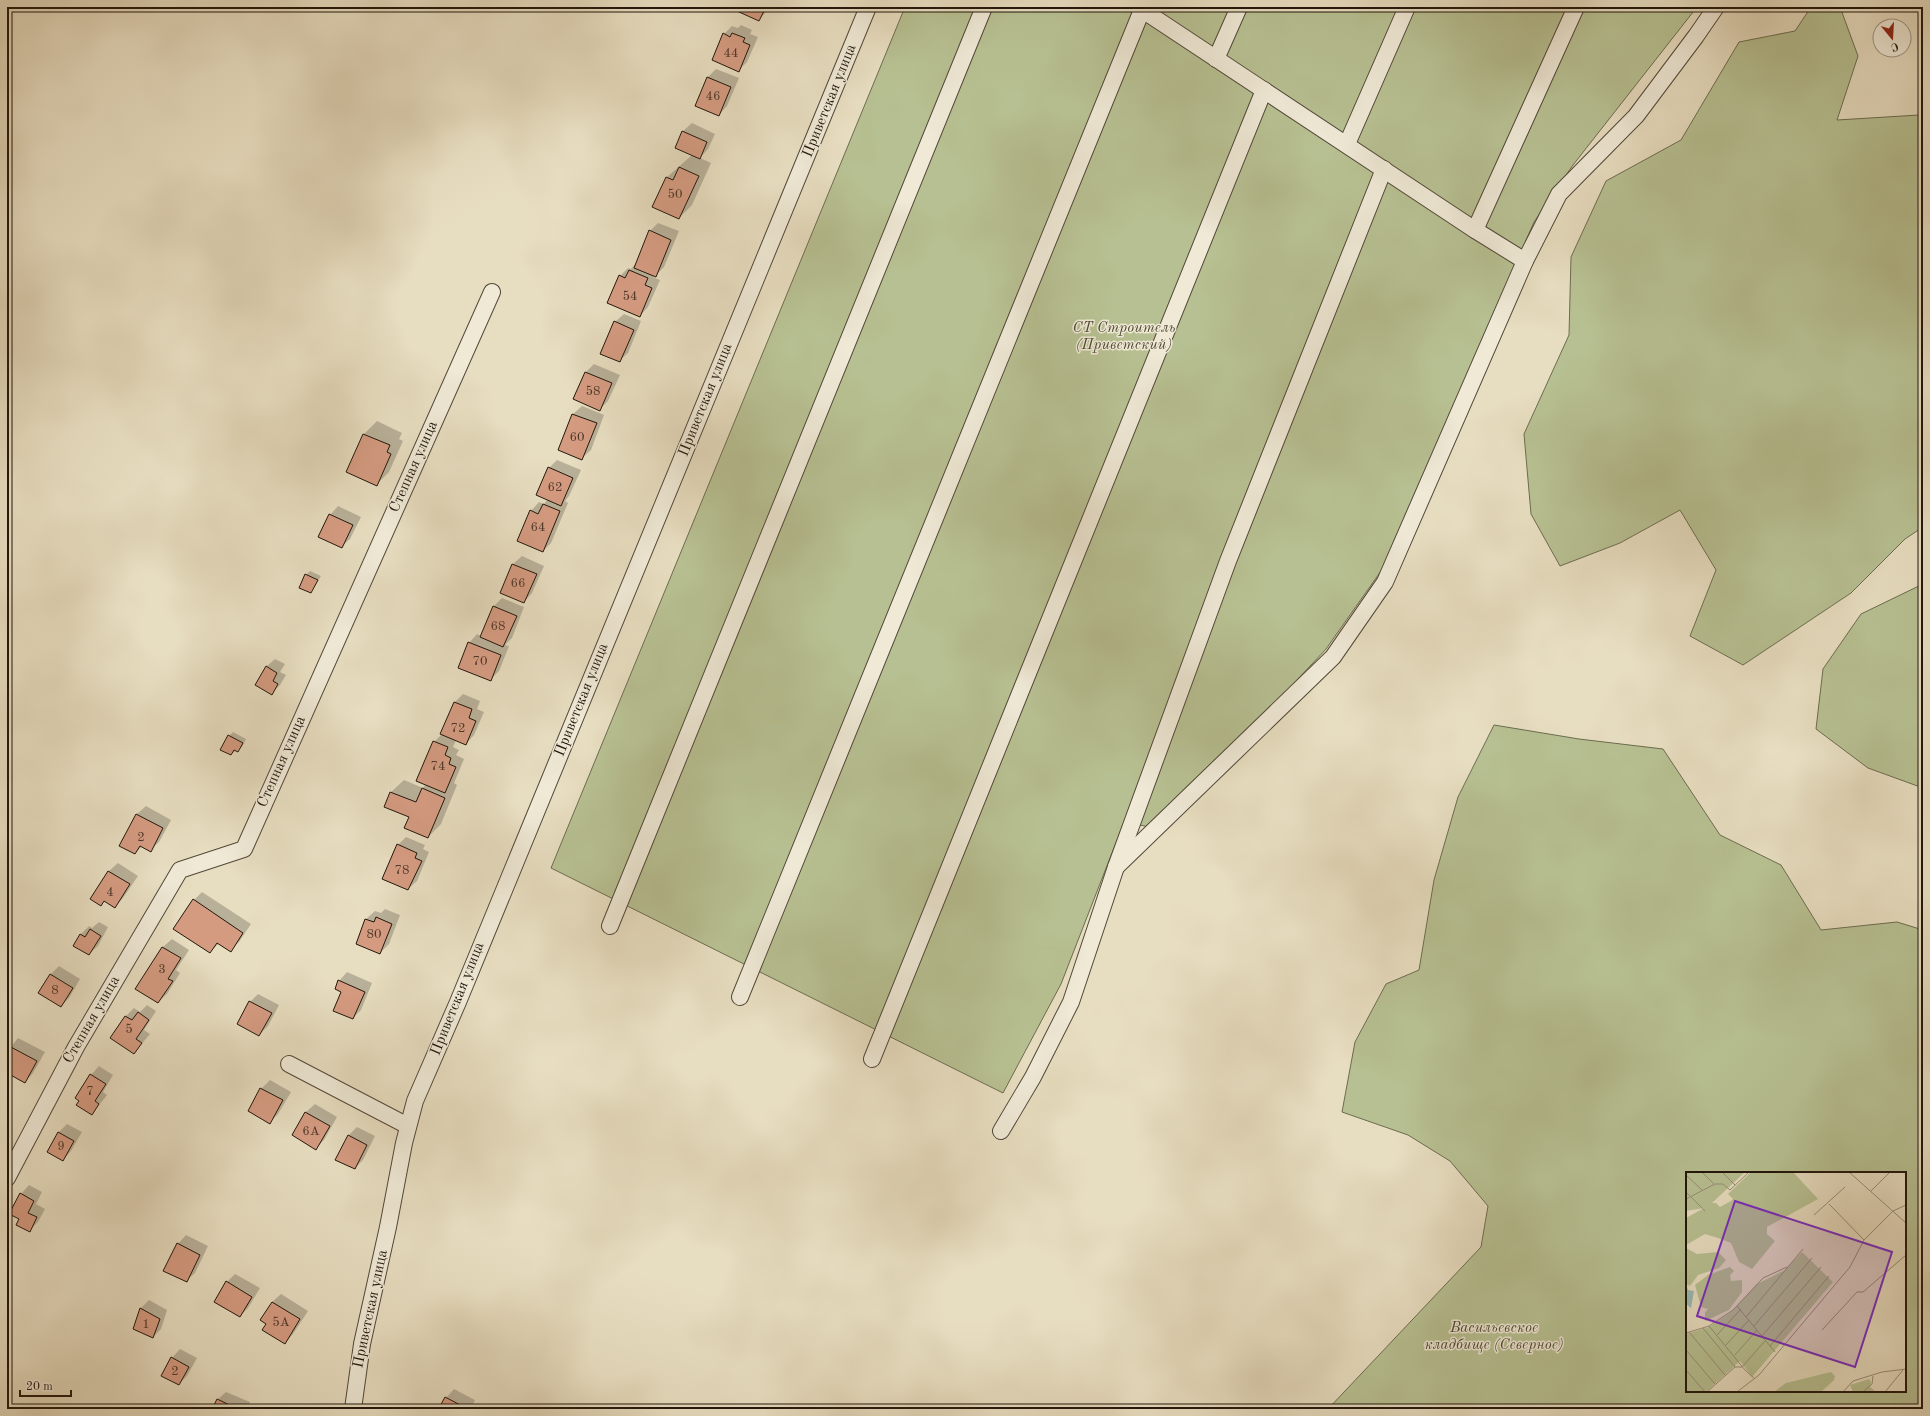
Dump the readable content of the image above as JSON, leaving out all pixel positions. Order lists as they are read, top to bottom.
{
  "streets": {
    "street": ["Приветская улица", "Степная улица"]
  },
  "parks": ["СТ Строитель (Приветский)", "Васильевское кладбище (Северное)"],
  "house_numbers": [
    "44",
    "46",
    "50",
    "54",
    "58",
    "60",
    "62",
    "64",
    "66",
    "68",
    "70",
    "72",
    "74",
    "2",
    "78",
    "4",
    "80",
    "3",
    "8",
    "5",
    "7",
    "6А",
    "9",
    "5А",
    "1",
    "2"
  ],
  "scale_bar": "20 m",
  "north": "bottom"
}
